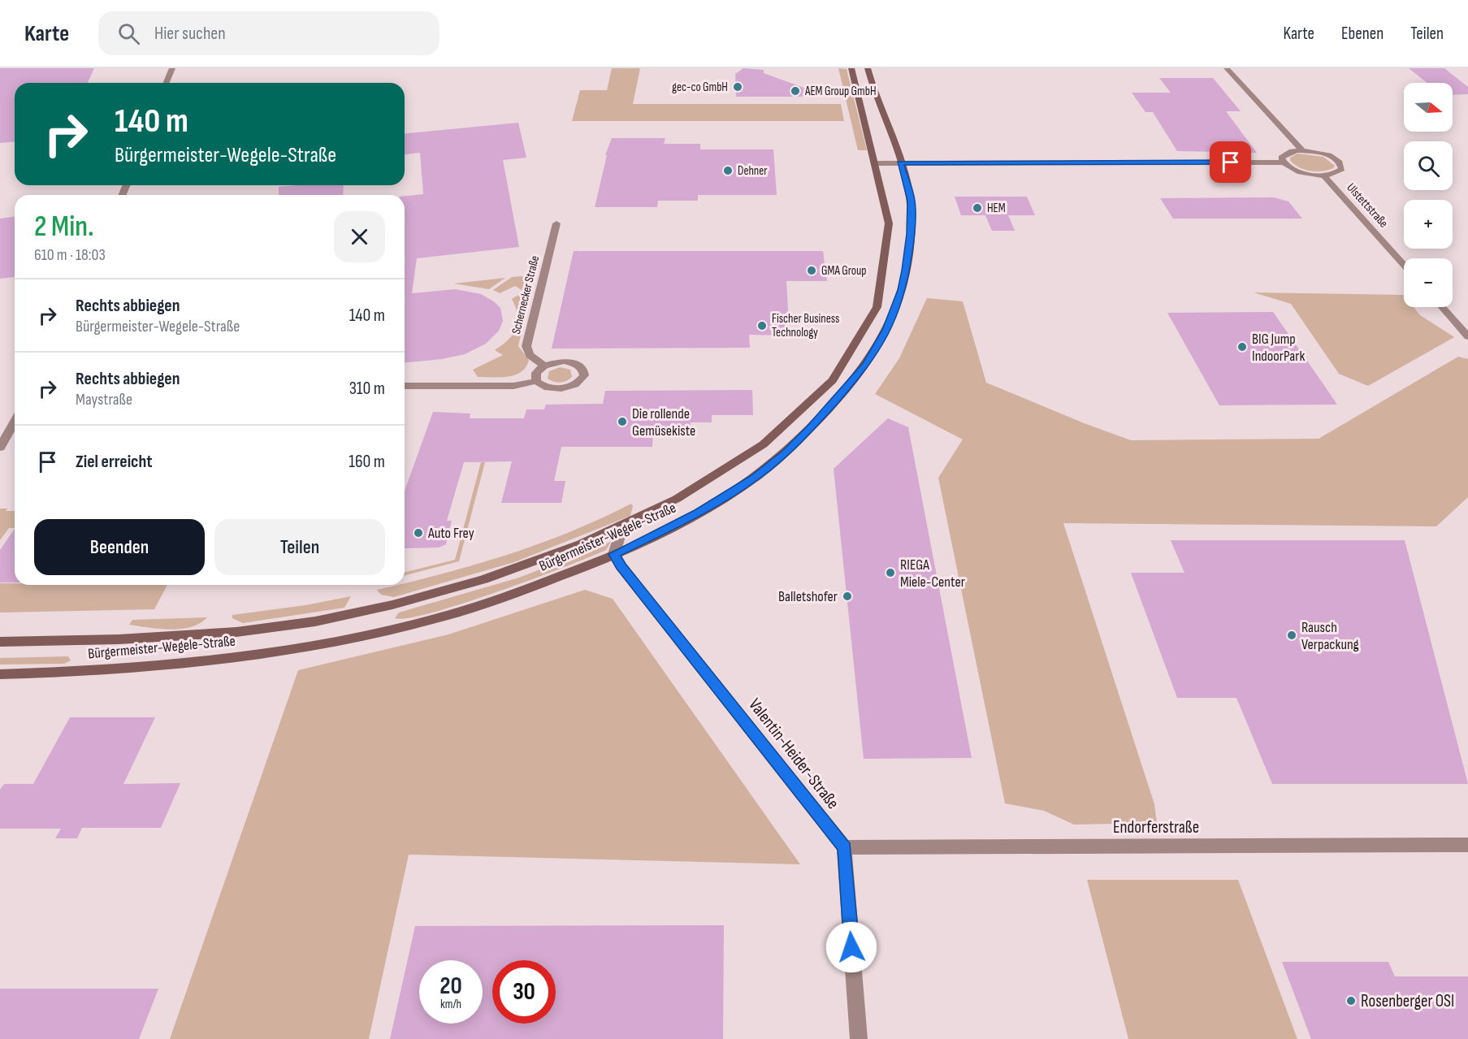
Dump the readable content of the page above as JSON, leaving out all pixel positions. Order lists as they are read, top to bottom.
{
  "streets": {
    "main road": ["Bürgermeister-Wegele-Straße"],
    "street": [
      "Ulstettstraße",
      "Schernecker Straße",
      "Valentin-Heider-Straße",
      "Endorferstraße"
    ]
  },
  "crossings": [
    ["Bürgermeister-Wegele-Straße", "Valentin-Heider-Straße"],
    ["Valentin-Heider-Straße", "Endorferstraße"]
  ],
  "places": [
    "gec-co GmbH",
    "AEM Group GmbH",
    "Dehner",
    "HEM",
    "GMA Group",
    "Fischer Business Technology",
    "BIG Jump IndoorPark",
    "Die rollende Gemüsekiste",
    "Auto Frey",
    "RIEGA Miele-Center",
    "Balletshofer",
    "Rausch Verpackung",
    "Rosenberger OSI"
  ],
  "north": "right",
  "page": {
    "header": "Karte",
    "search": "Hier suchen",
    "nav": ["Karte", "Ebenen", "Teilen"],
    "map_buttons": ["+", "−"],
    "turn": ["140 m", "Bürgermeister-Wegele-Straße"],
    "heading": ["2 Min.", "610 m · 18:03"],
    "list": [
      {
        "name": "Rechts abbiegen",
        "note": "Bürgermeister-Wegele-Straße",
        "value": "140 m"
      },
      {
        "name": "Rechts abbiegen",
        "note": "Maystraße",
        "value": "310 m"
      },
      {
        "name": "Ziel erreicht",
        "value": "160 m"
      }
    ],
    "buttons": ["Beenden", "Teilen"],
    "speed": "20 km/h",
    "limit": "30"
  }
}
